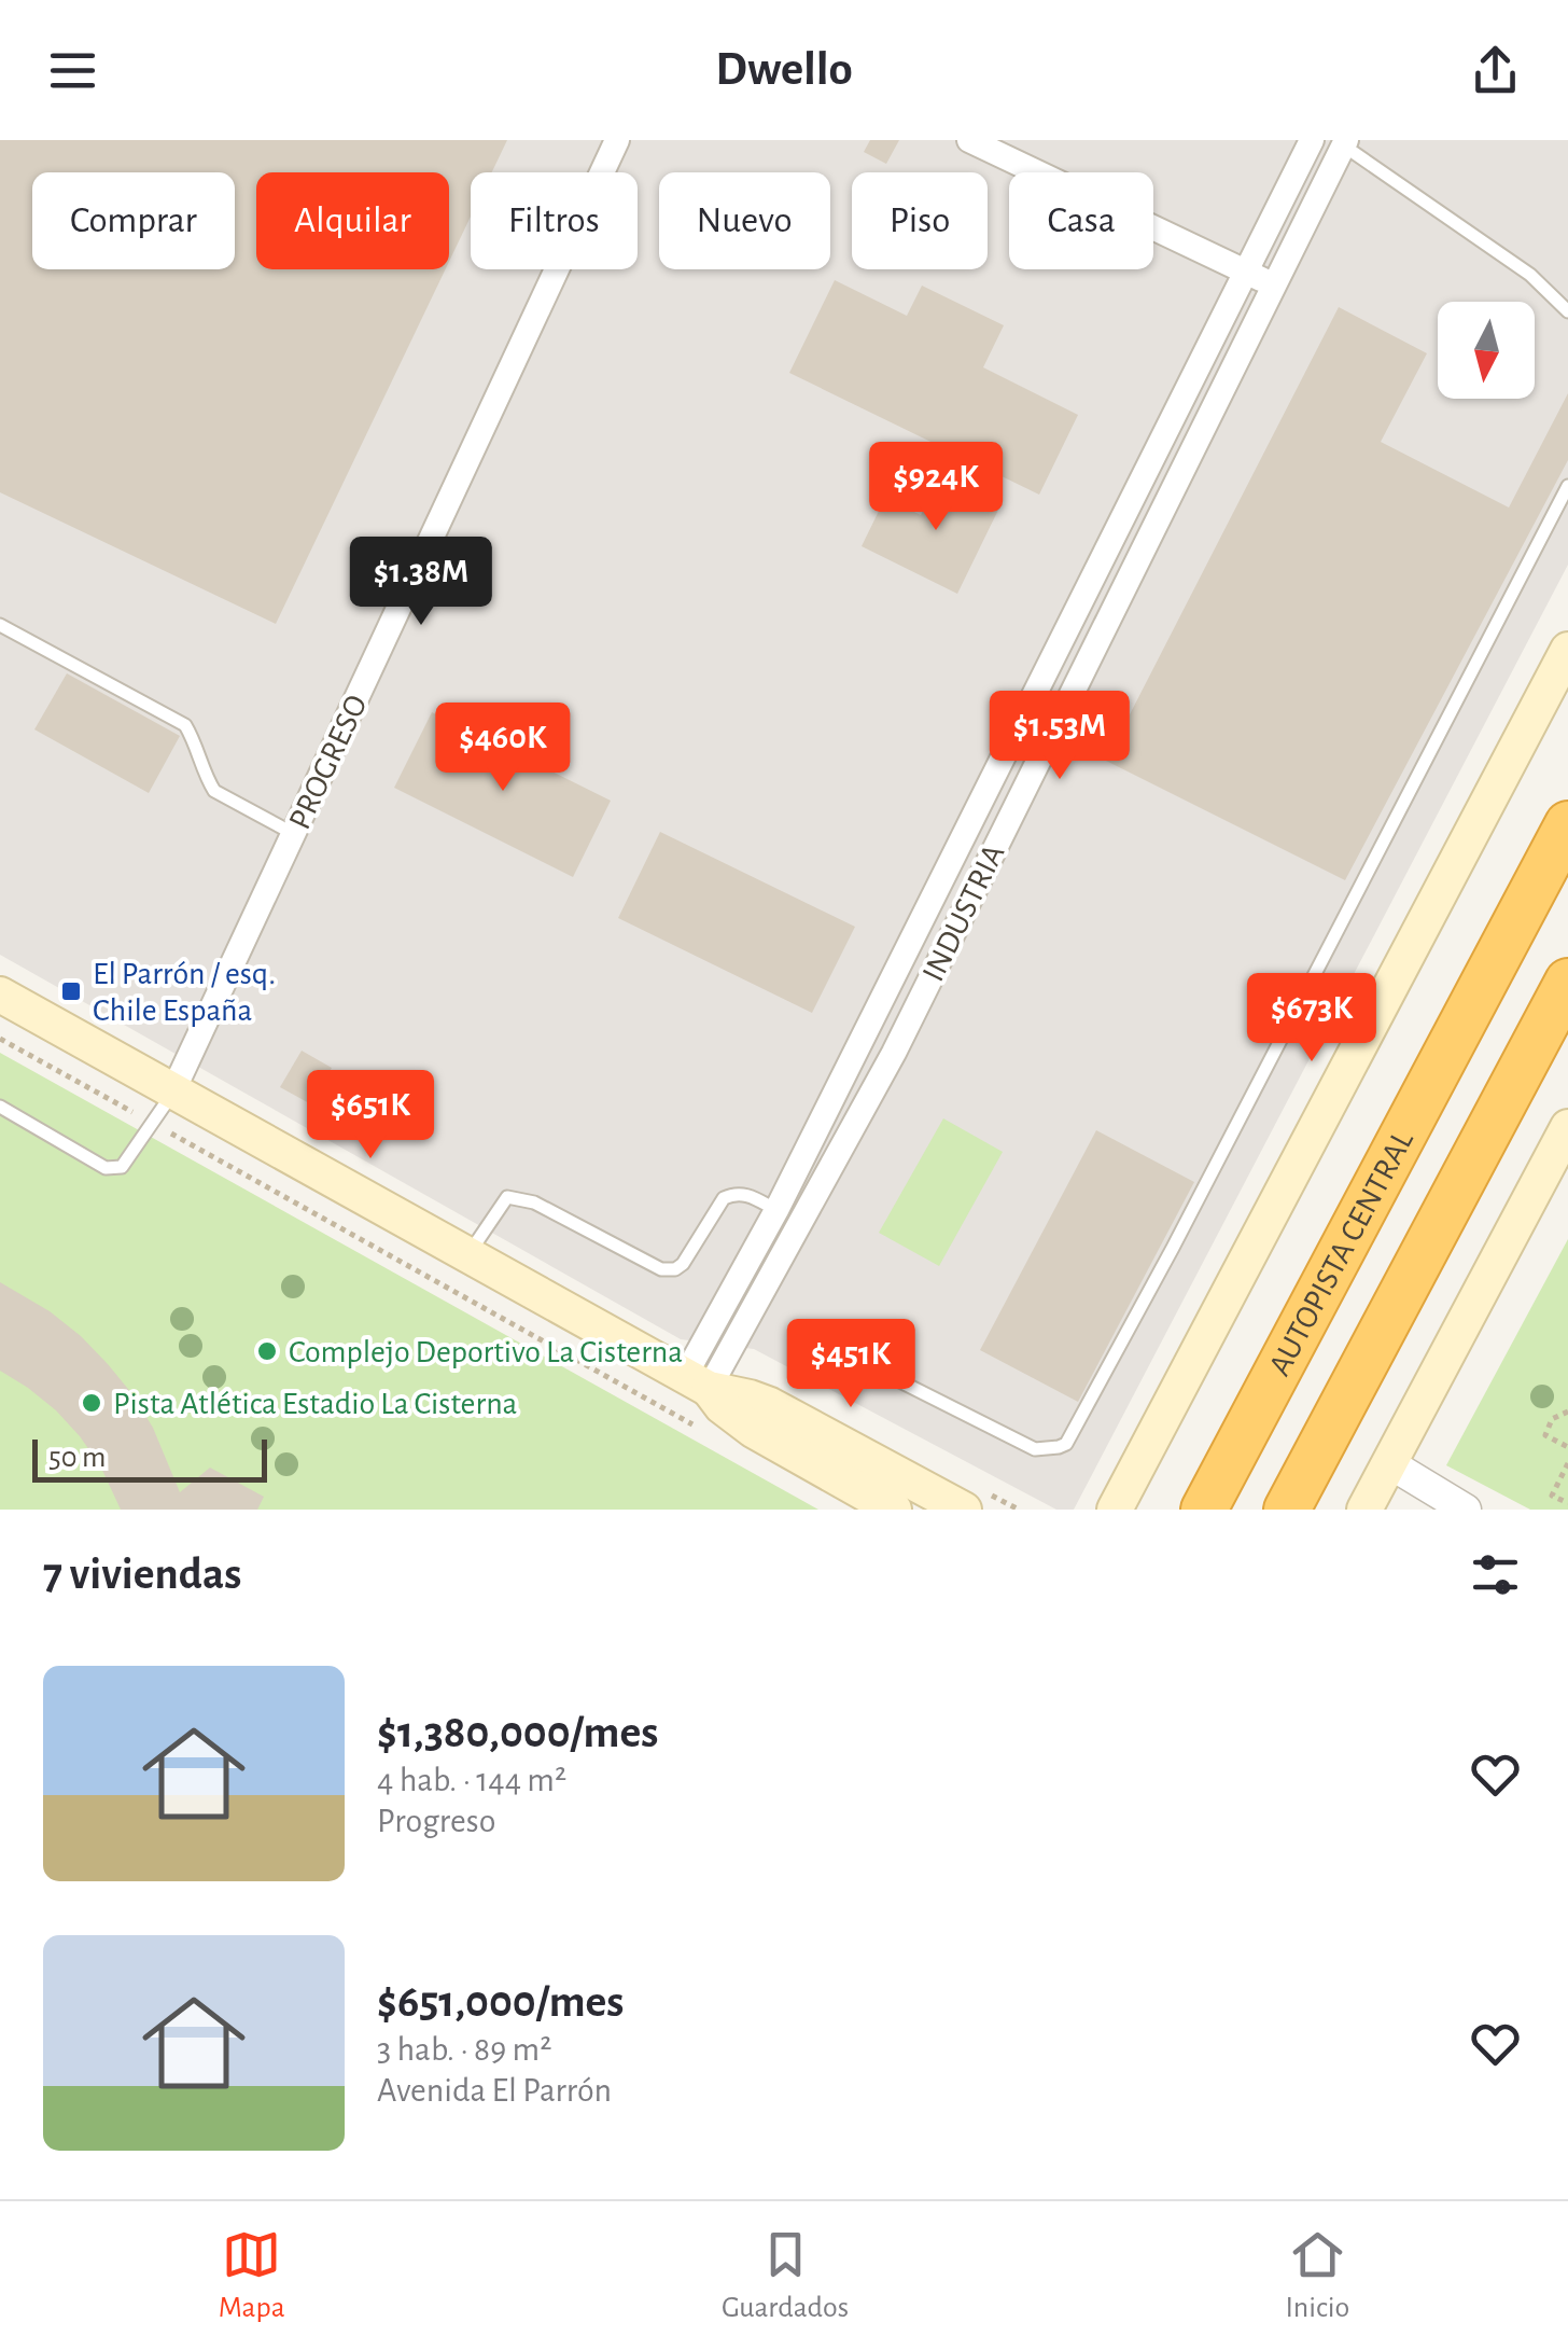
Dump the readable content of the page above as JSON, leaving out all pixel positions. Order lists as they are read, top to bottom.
{
  "streets": {
    "highway": ["AUTOPISTA CENTRAL"],
    "street": ["PROGRESO", "INDUSTRIA"]
  },
  "places": {
    "transit": ["El Parrón / esq. Chile España"],
    "other": ["Complejo Deportivo La Cisterna", "Pista Atlética Estadio La Cisterna"]
  },
  "scale_bar": "50 m",
  "north": "bottom",
  "page": {
    "header": "Dwello",
    "chip": [
      "Comprar",
      "Alquilar",
      "Filtros",
      "Nuevo",
      "Piso",
      "Casa"
    ],
    "price": [
      "$924K",
      "$1.38M",
      "$1.53M",
      "$460K",
      "$673K",
      "$651K",
      "$451K"
    ],
    "scale": "50 m",
    "heading": "7 viviendas",
    "list": [
      {
        "name": "$1,380,000/mes",
        "note": "4 hab. · 144 m² · Progreso"
      },
      {
        "name": "$651,000/mes",
        "note": "3 hab. · 89 m² · Avenida El Parrón"
      }
    ],
    "tabs": ["Mapa", "Guardados", "Inicio"]
  }
}
